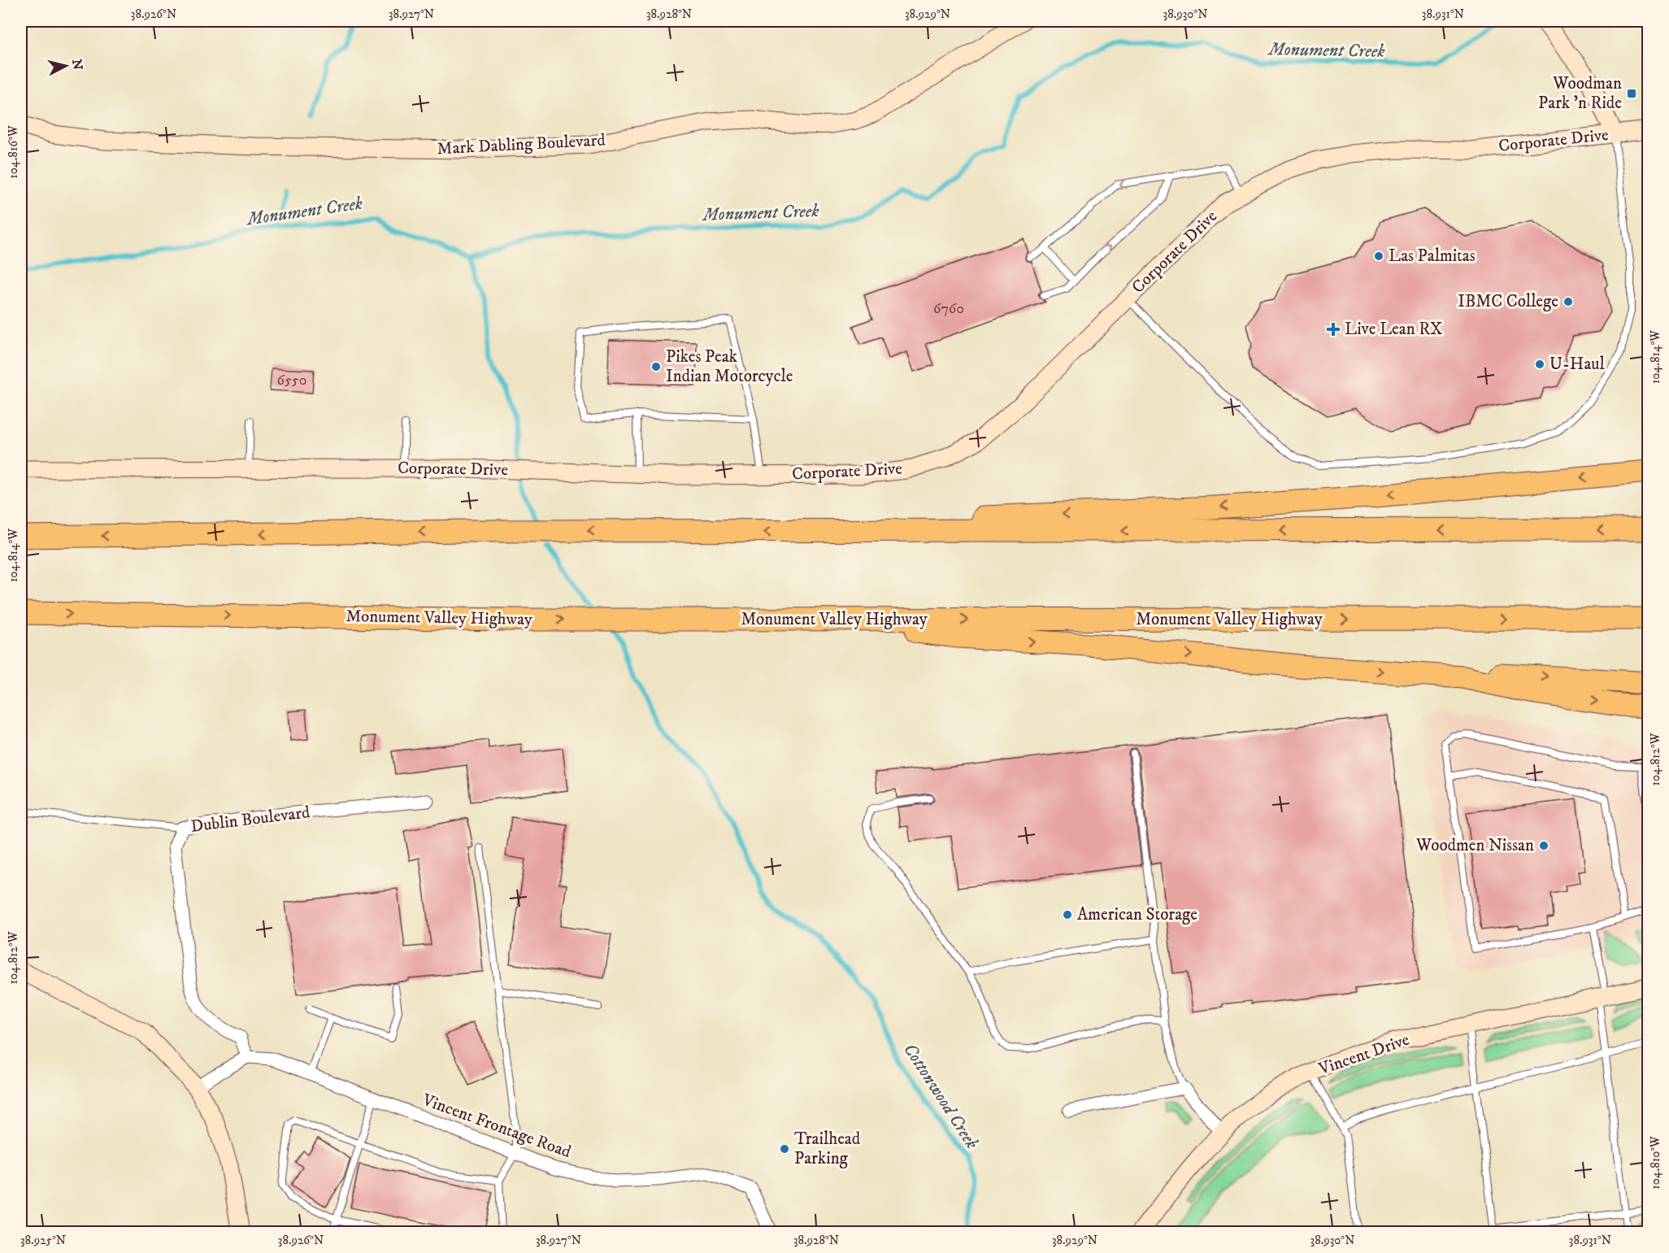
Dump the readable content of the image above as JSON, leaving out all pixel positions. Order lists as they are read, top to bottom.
{
  "streets": {
    "highway": ["Monument Valley Highway"],
    "street": [
      "Corporate Drive",
      "Mark Dabling Boulevard",
      "Dublin Boulevard",
      "Vincent Drive",
      "Vincent Frontage Road"
    ]
  },
  "crossings": [
    ["Dublin Boulevard", "Vincent Frontage Road"]
  ],
  "water": ["Monument Creek", "Cottonwood Creek"],
  "places": {
    "transit": ["Woodman Park 'n Ride"],
    "other": [
      "Las Palmitas",
      "IBMC College",
      "U-Haul",
      "Pikes Peak Indian Motorcycle",
      "Woodmen Nissan",
      "American Storage",
      "Trailhead Parking"
    ],
    "health": ["Live Lean RX"]
  },
  "house_numbers": ["6760", "6550"],
  "north": "right",
  "coordinates": [
    "38.926°N",
    "38.927°N",
    "38.928°N",
    "38.929°N",
    "38.930°N",
    "38.931°N",
    "104.816°W",
    "104.814°W",
    "104.812°W",
    "104.810°W",
    "38.925°N"
  ]
}
